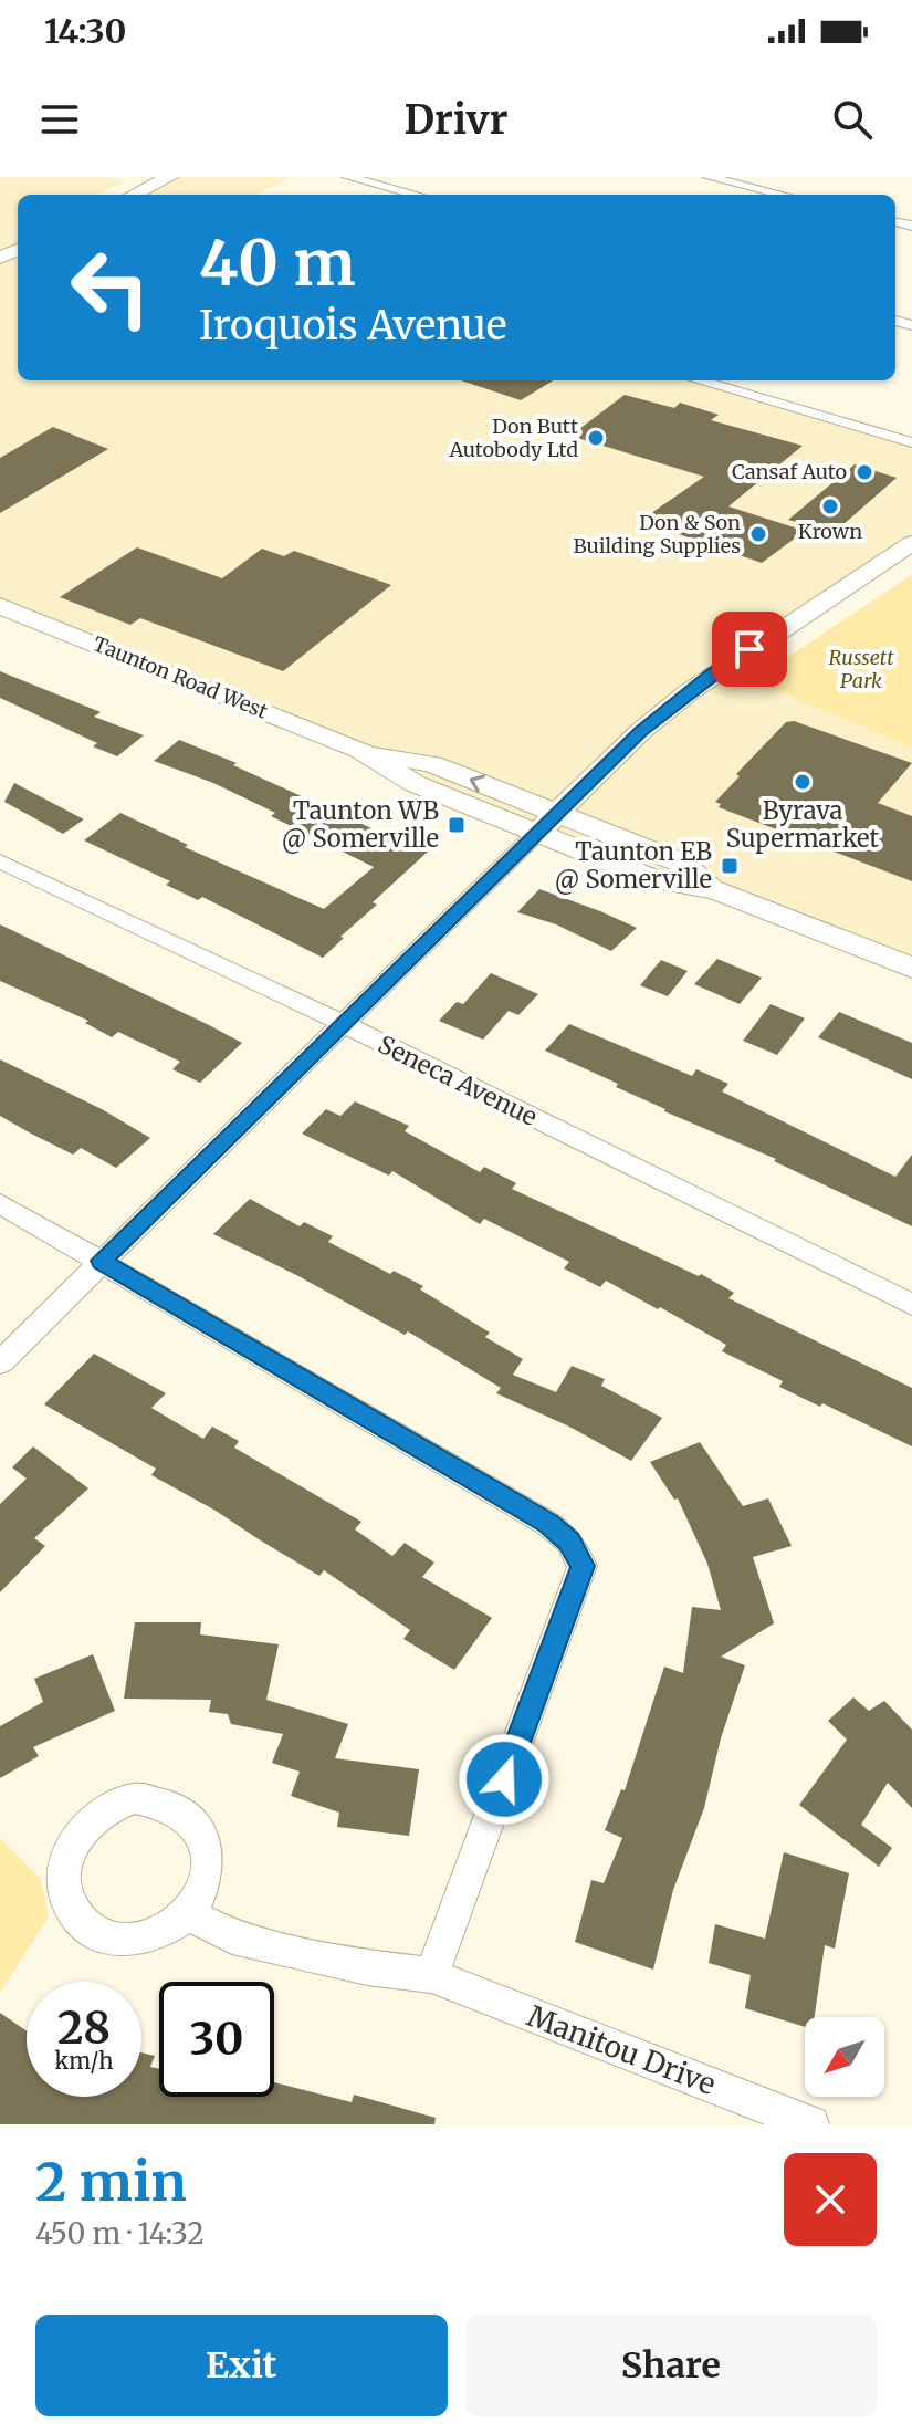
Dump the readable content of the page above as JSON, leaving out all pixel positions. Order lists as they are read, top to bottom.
{
  "streets": {
    "main road": ["Taunton Road West"],
    "street": ["Seneca Avenue", "Manitou Drive"]
  },
  "parks": ["Russett Park"],
  "places": {
    "other": [
      "Don Butt Autobody Ltd",
      "Cansaf Auto",
      "Krown",
      "Don & Son Building Supplies",
      "Byrava Supermarket"
    ],
    "transit": ["Taunton WB @ Somerville", "Taunton EB @ Somerville"]
  },
  "north": "bottom left",
  "page": {
    "status": "14:30",
    "header": "Drivr",
    "turn": ["40 m", "Iroquois Avenue"],
    "speed": "28 km/h",
    "limit": "30",
    "heading": ["2 min", "450 m · 14:32"],
    "buttons": ["Exit", "Share"]
  }
}
